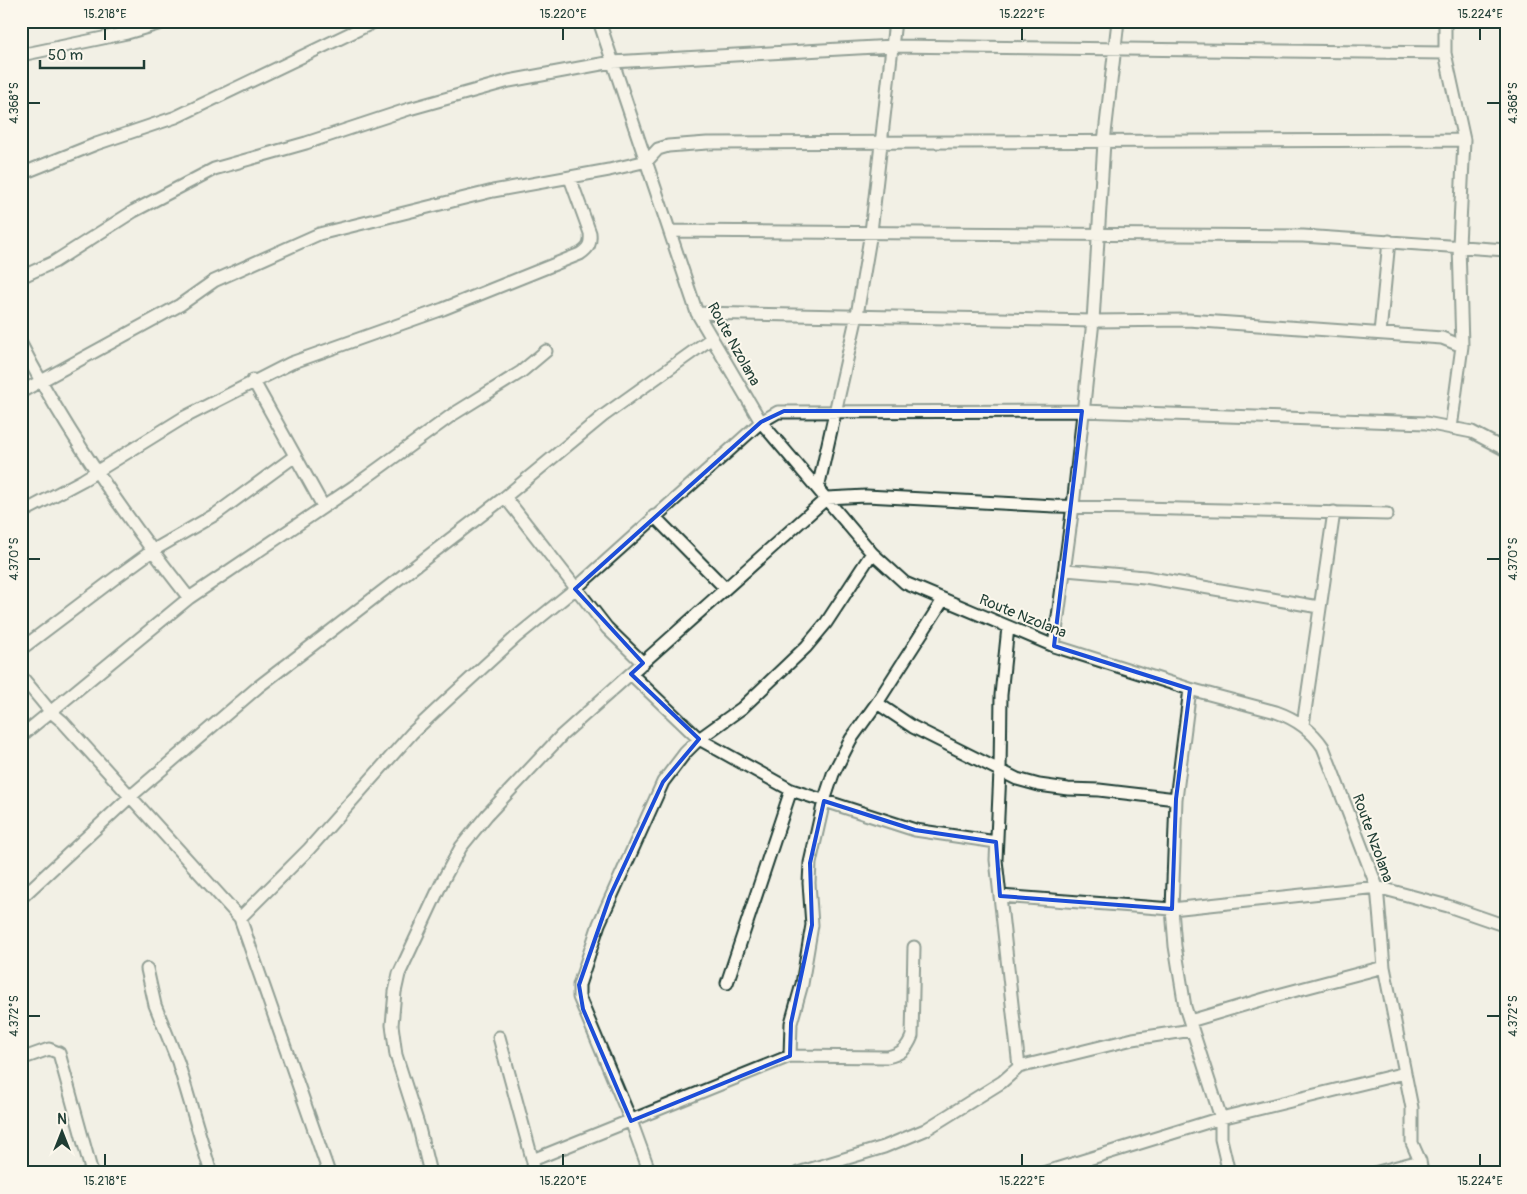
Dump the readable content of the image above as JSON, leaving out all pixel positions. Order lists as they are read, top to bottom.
{
  "streets": {
    "street": ["Route Nzolana"]
  },
  "scale_bar": "50 m",
  "north": "top",
  "coordinates": [
    "15.218°E",
    "15.220°E",
    "15.222°E",
    "15.224°E",
    "4.368°S",
    "4.370°S",
    "4.372°S"
  ]
}
